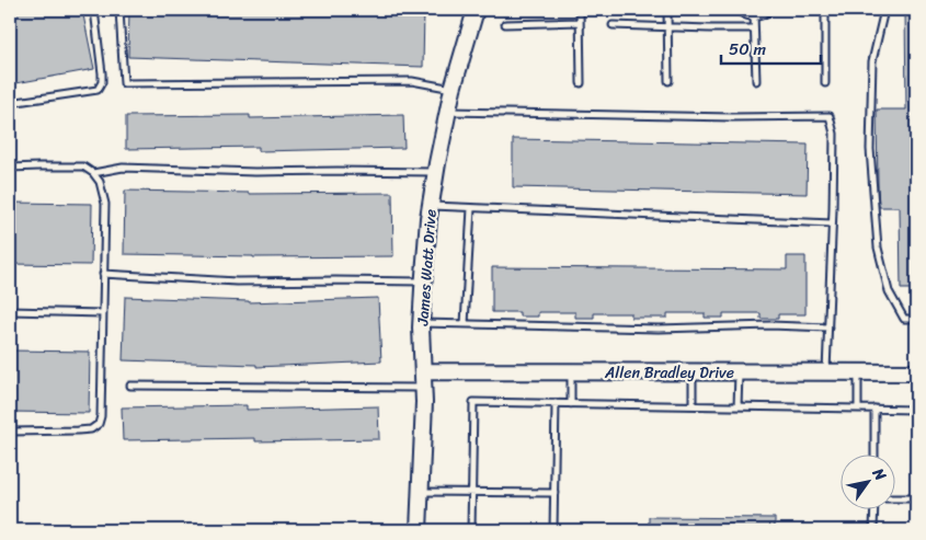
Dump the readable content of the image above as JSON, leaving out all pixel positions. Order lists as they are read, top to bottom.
{
  "streets": {
    "street": ["James Watt Drive", "Allen Bradley Drive"]
  },
  "crossings": [
    ["James Watt Drive", "Allen Bradley Drive"]
  ],
  "scale_bar": "50 m",
  "north": "top right"
}
